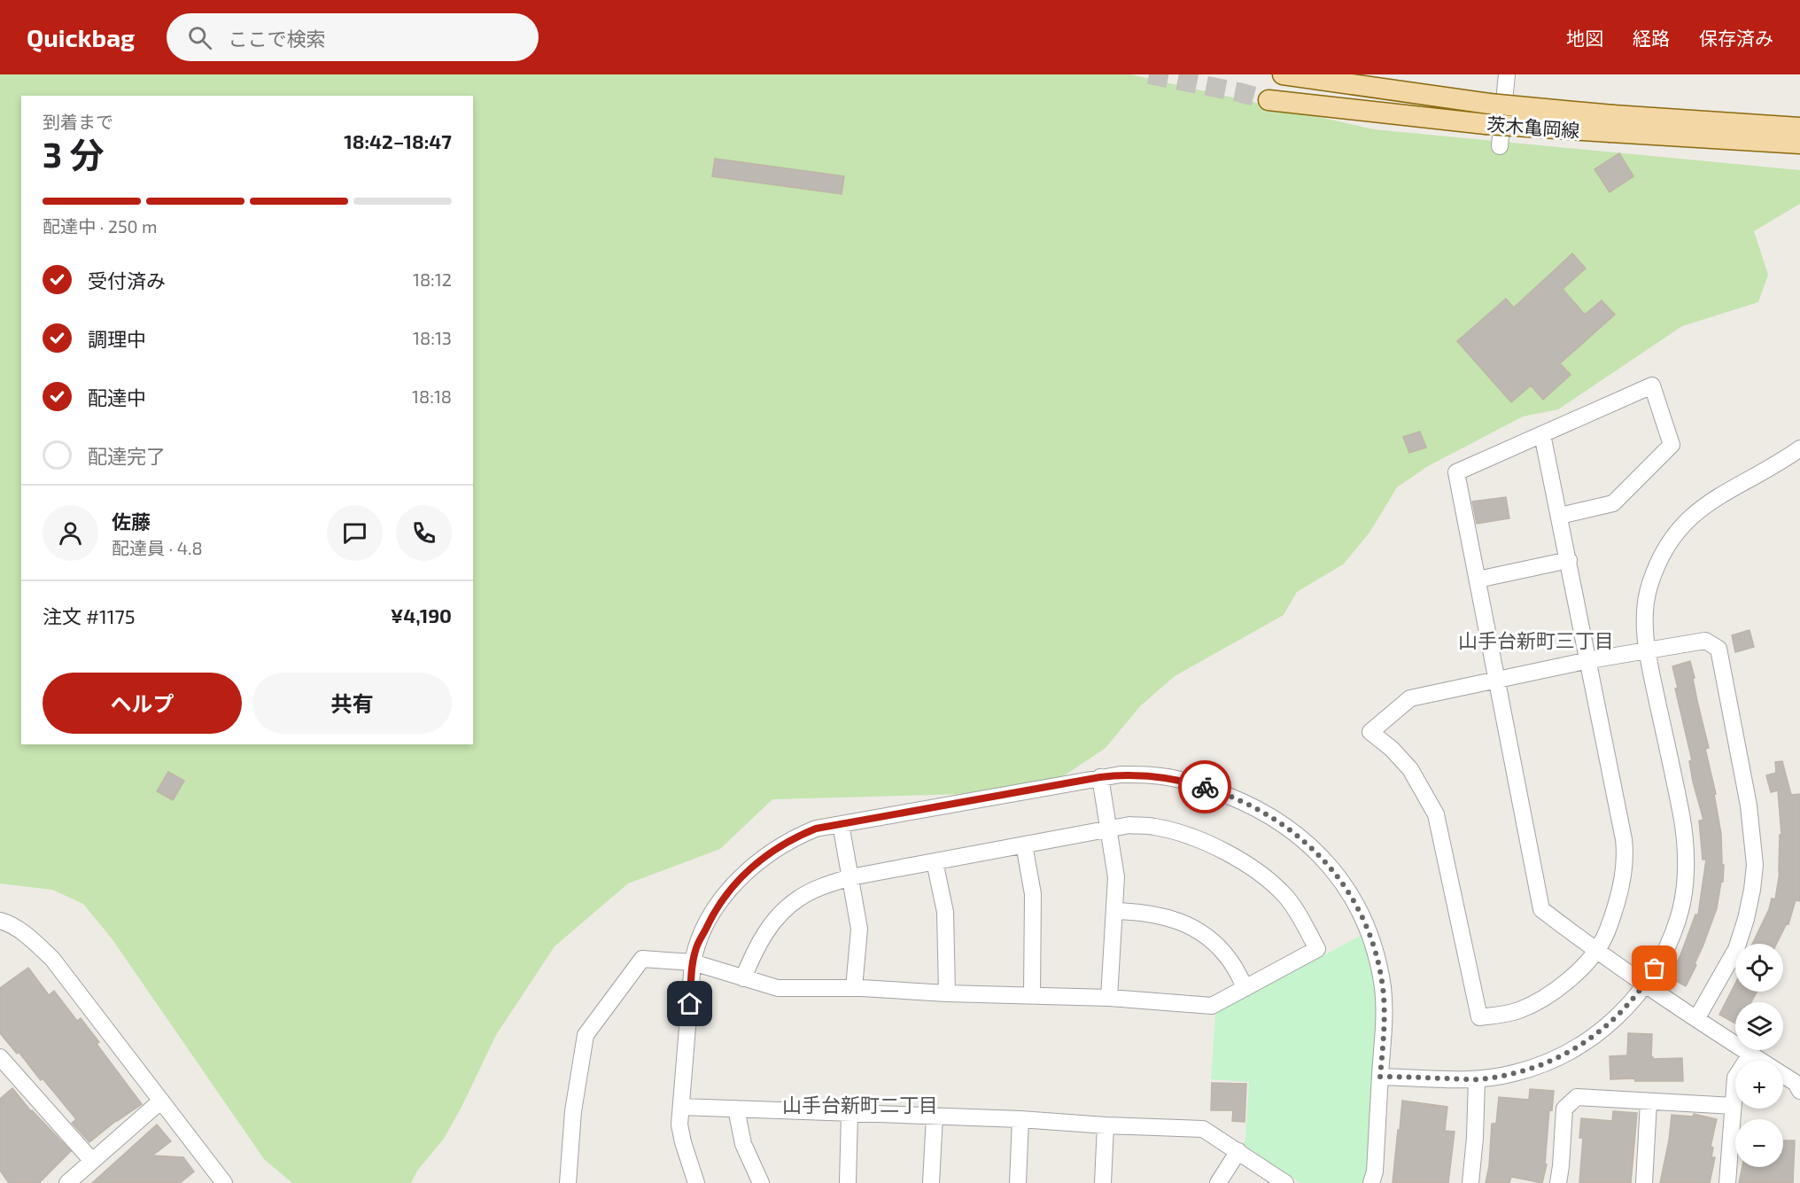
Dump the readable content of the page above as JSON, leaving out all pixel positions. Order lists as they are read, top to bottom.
{
  "streets": {
    "main road": ["茨木亀岡線"]
  },
  "districts": ["山手台新町三丁目", "山手台新町二丁目"],
  "page": {
    "header": "Quickbag",
    "search": "ここで検索",
    "nav": ["地図", "経路", "保存済み"],
    "heading": ["3 分", "到着まで", "18:42–18:47"],
    "panel": [
      "佐藤",
      "配達員 · 4.8",
      "注文 #1175",
      "¥4,190"
    ],
    "bar": "配達中 · 250 m",
    "list": [
      ["受付済み", "18:12"],
      ["調理中", "18:13"],
      ["配達中", "18:18"],
      "配達完了"
    ],
    "buttons": ["ヘルプ", "共有"],
    "map_buttons": ["+", "−"]
  }
}
